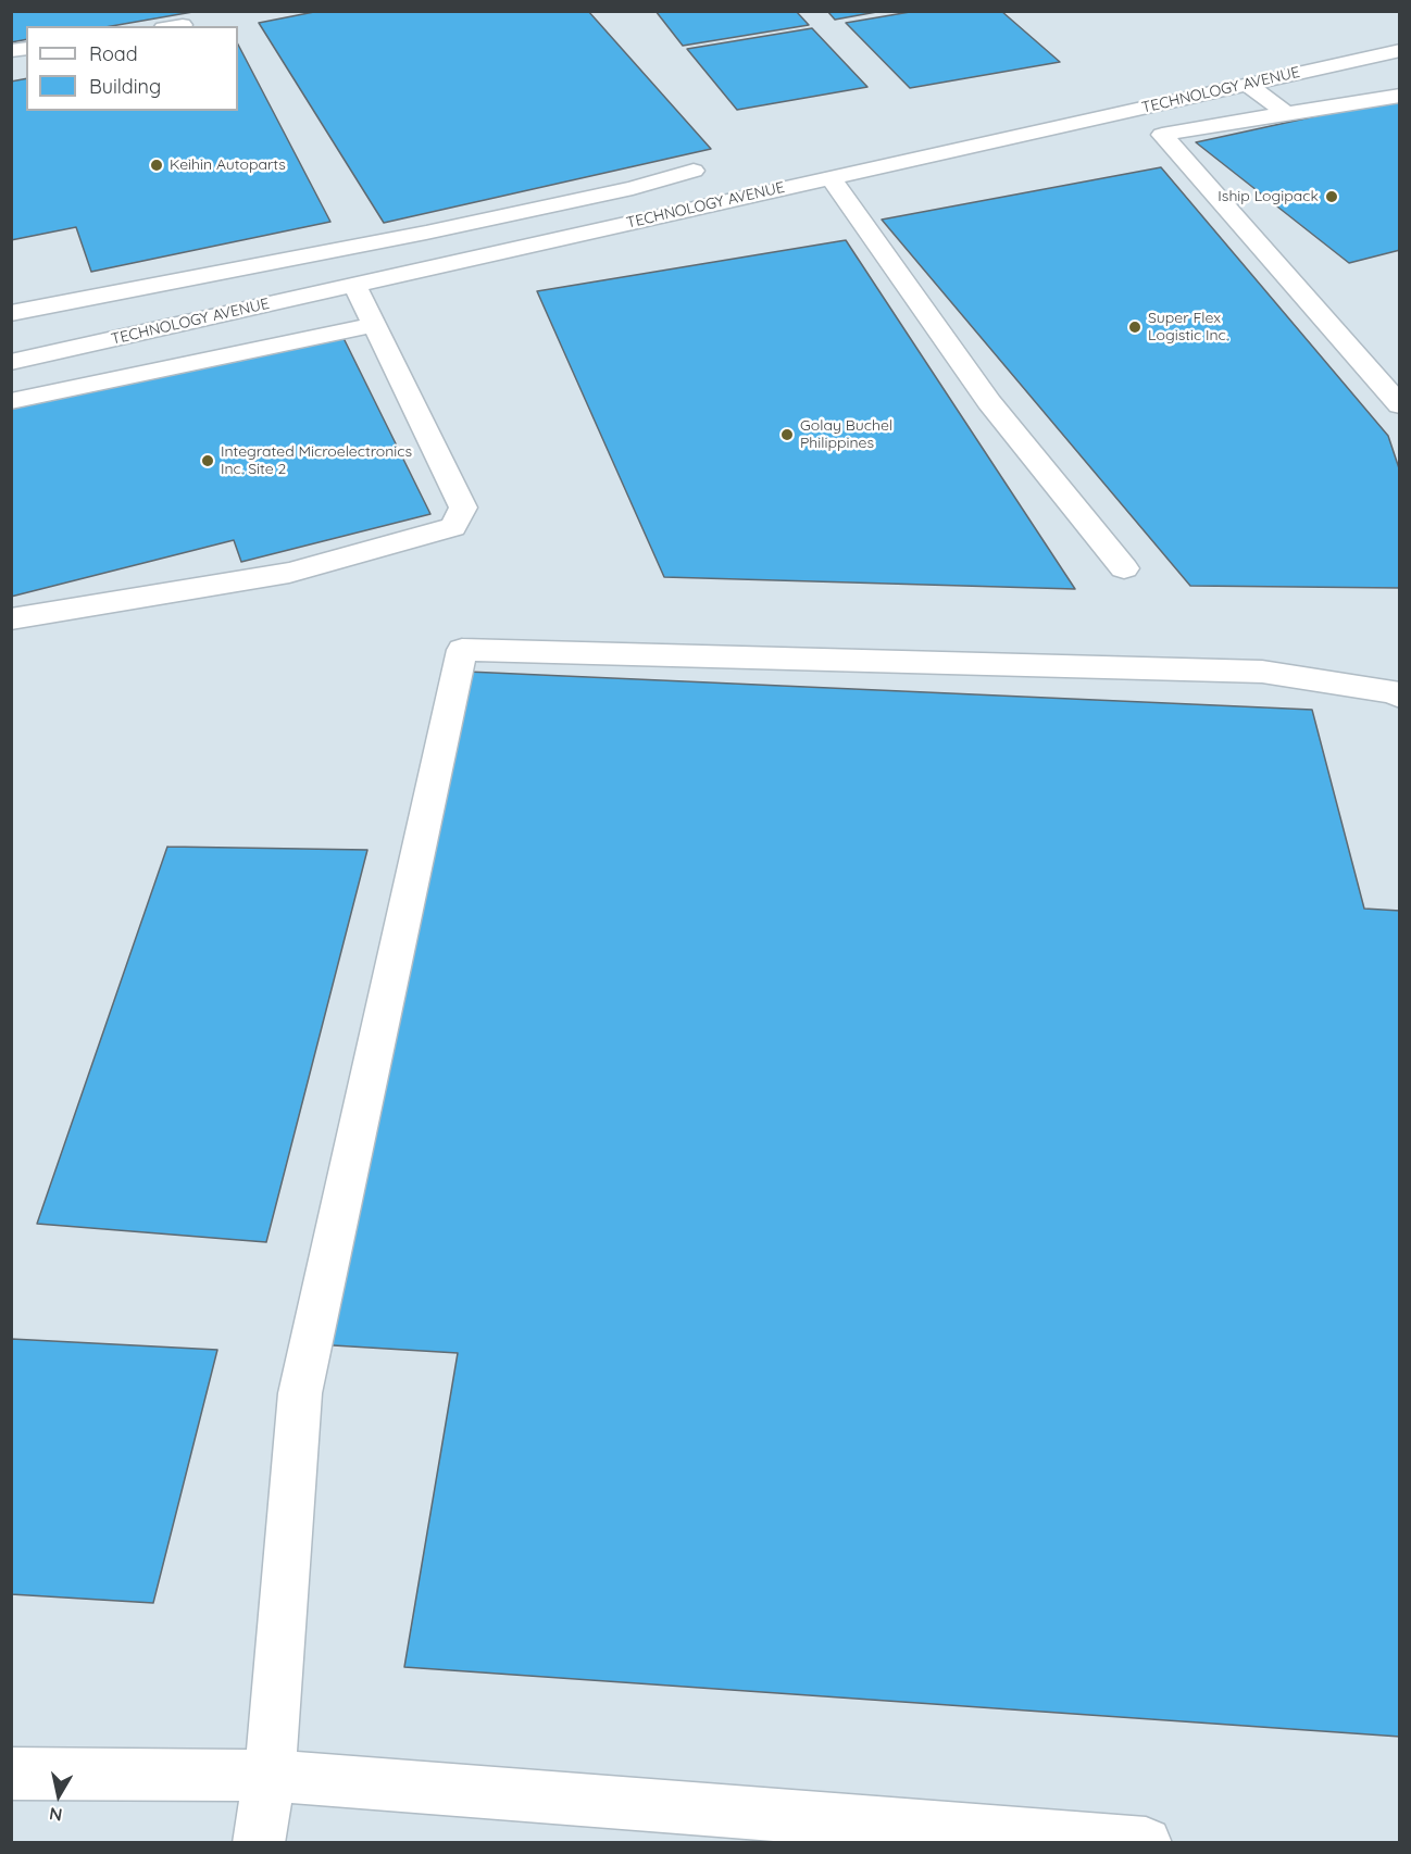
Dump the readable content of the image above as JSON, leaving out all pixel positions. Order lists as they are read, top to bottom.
{
  "streets": {
    "street": ["TECHNOLOGY AVENUE"]
  },
  "places": [
    "Keihin Autoparts",
    "Iship Logipack",
    "Super Flex Logistic Inc.",
    "Golay Buchel Philippines",
    "Integrated Microelectronics Inc. Site 2"
  ],
  "legend": ["Road", "Building"],
  "north": "bottom"
}
